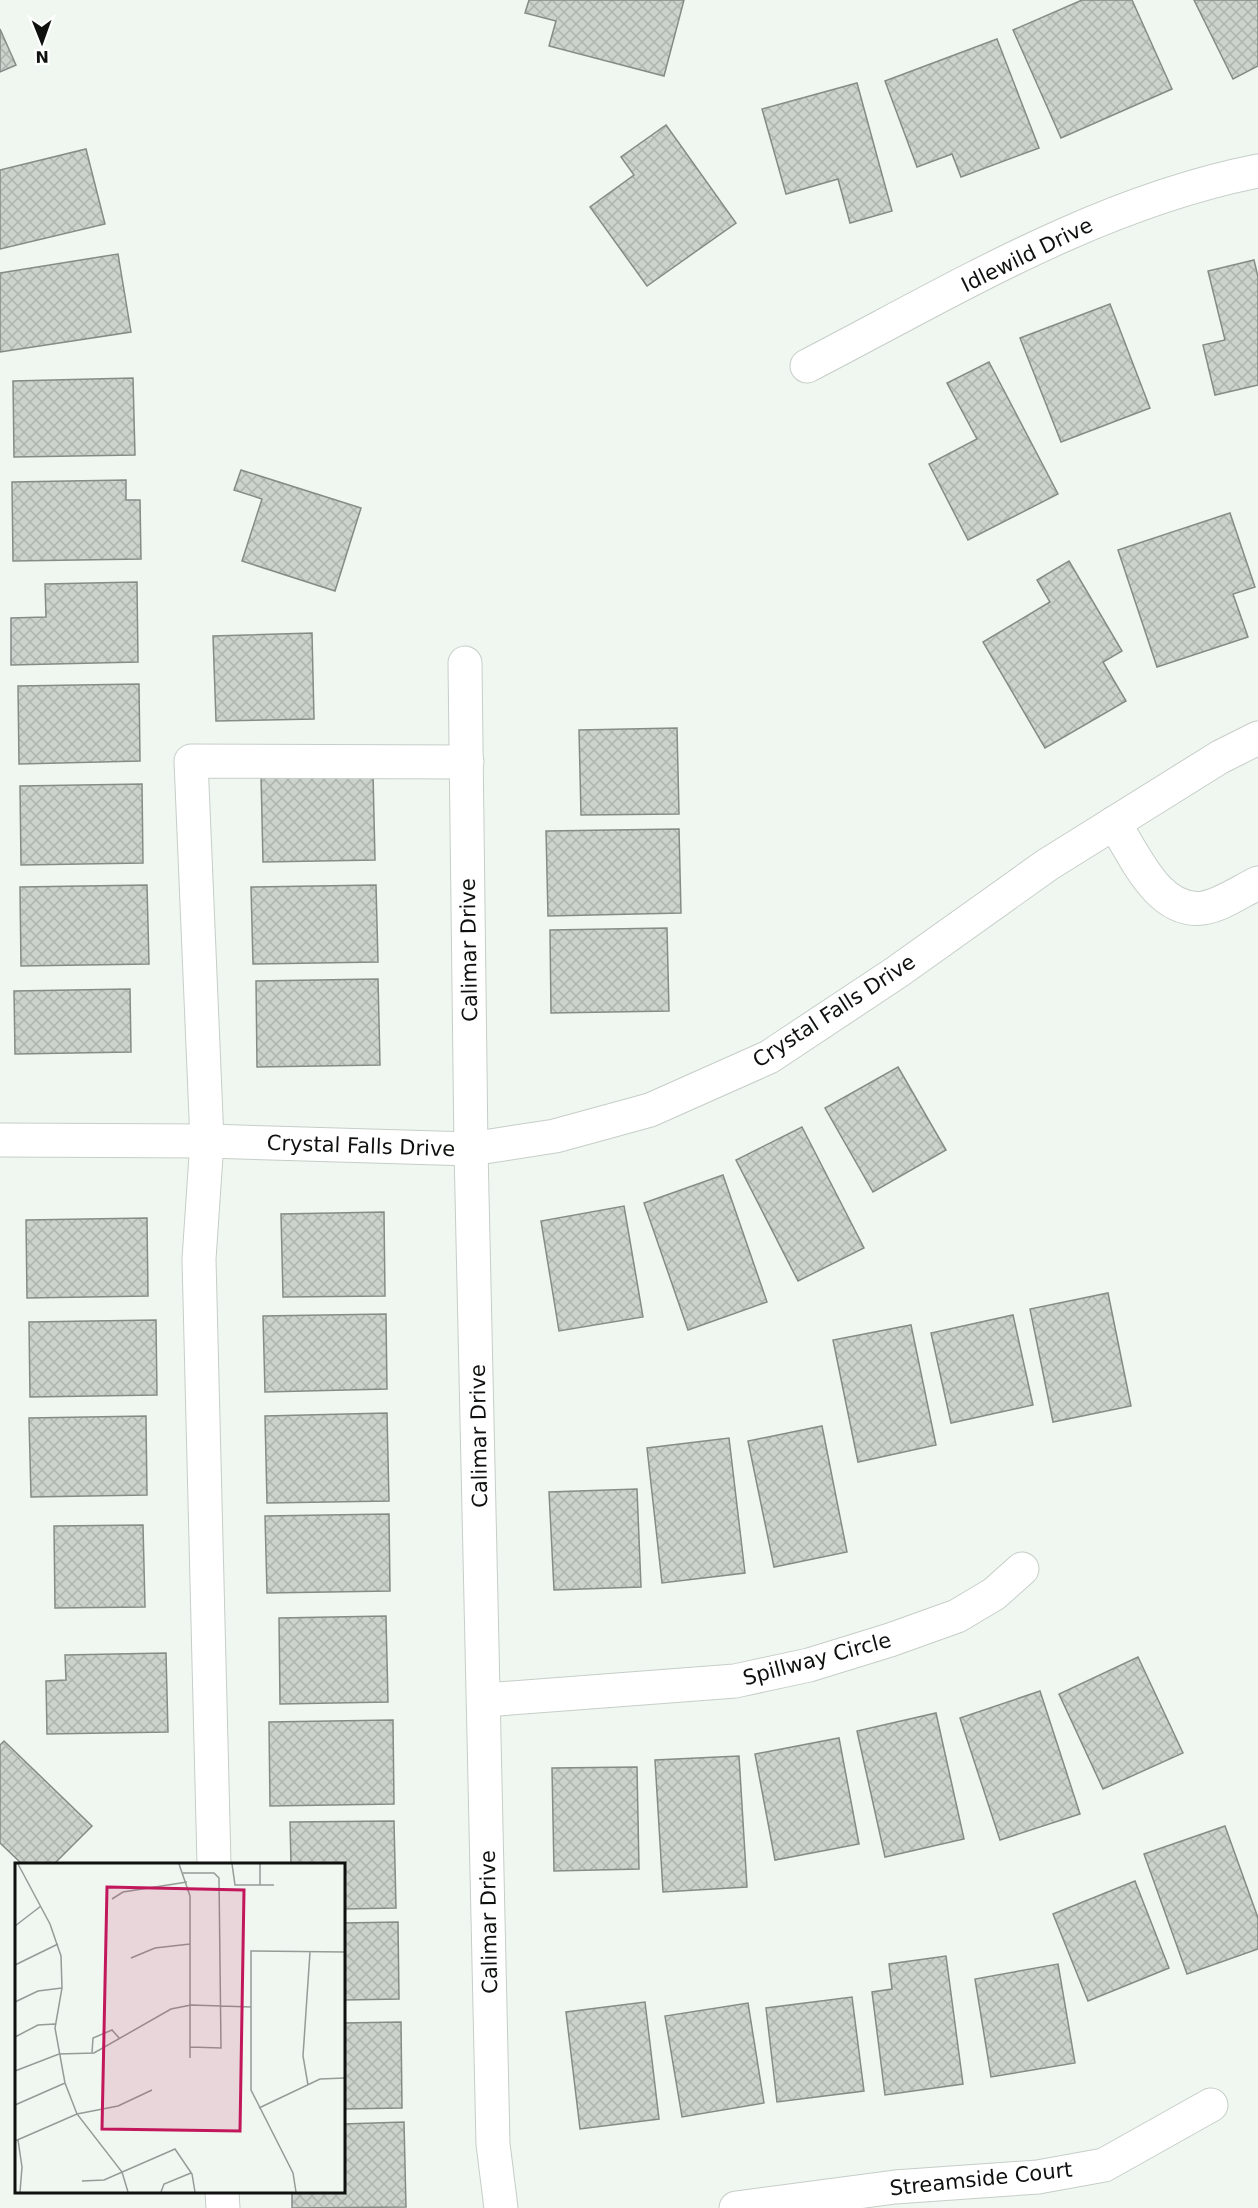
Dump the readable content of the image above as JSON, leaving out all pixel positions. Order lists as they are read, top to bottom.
{
  "streets": {
    "street": [
      "Idlewild Drive",
      "Calimar Drive",
      "Crystal Falls Drive",
      "Spillway Circle",
      "Streamside Court"
    ]
  },
  "crossings": [
    ["Calimar Drive", "Crystal Falls Drive"],
    ["Calimar Drive", "Spillway Circle"]
  ],
  "north": "bottom"
}
